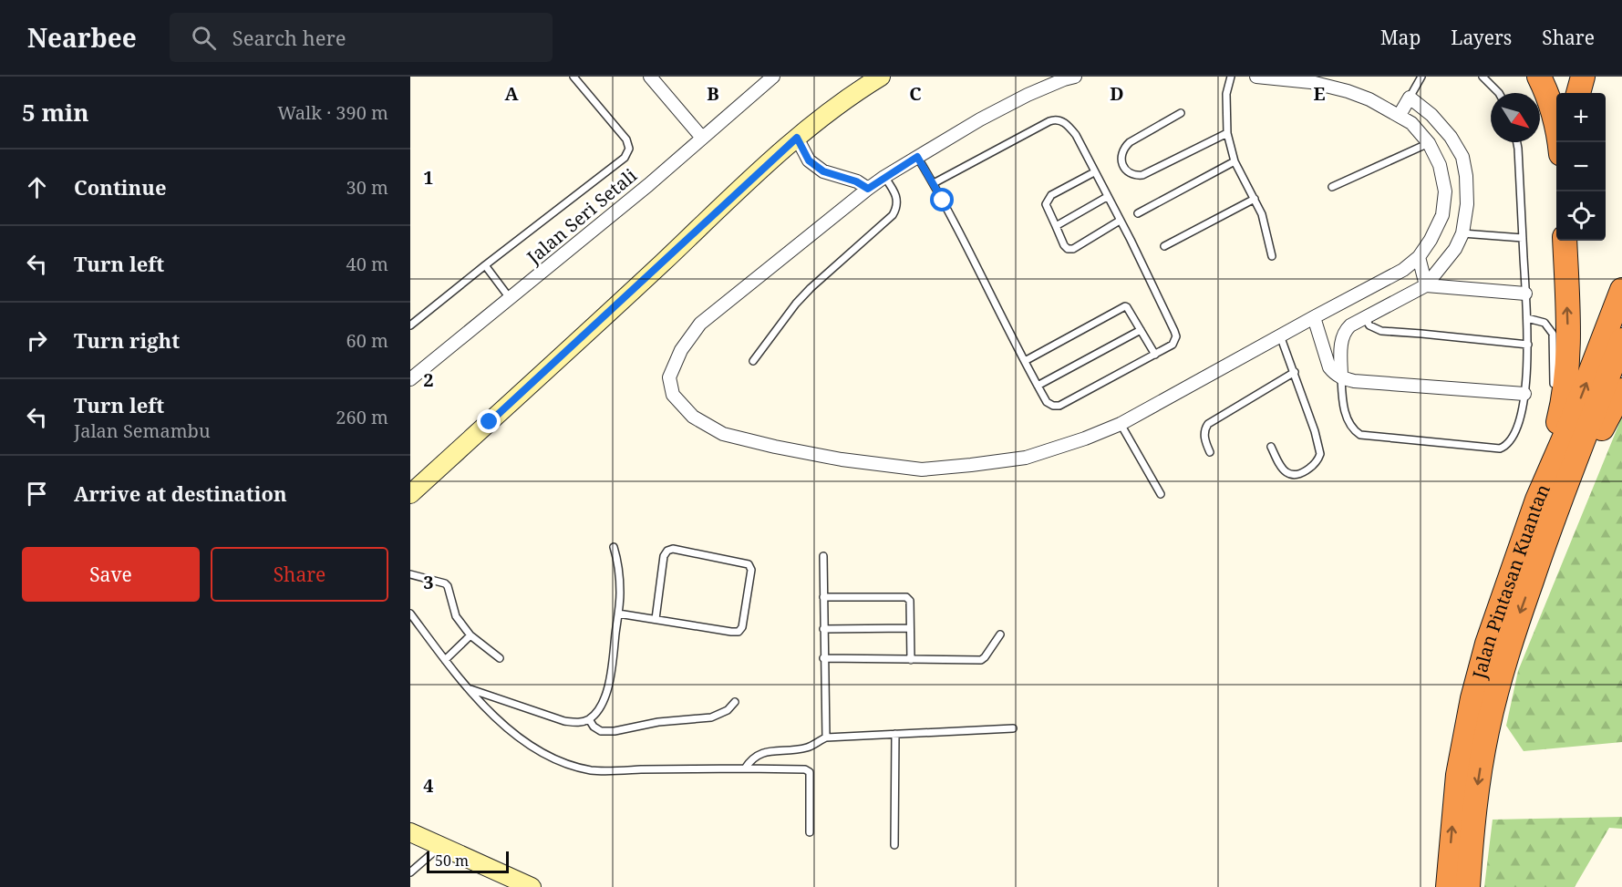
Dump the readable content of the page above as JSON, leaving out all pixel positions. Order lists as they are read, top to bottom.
{
  "streets": {
    "highway": ["Jalan Pintasan Kuantan"],
    "street": ["Jalan Seri Setali"]
  },
  "scale_bar": "50 m",
  "north": "bottom right",
  "page": {
    "header": "Nearbee",
    "search": "Search here",
    "nav": ["Map", "Layers", "Share"],
    "heading": ["5 min", "Walk · 390 m"],
    "map_buttons": ["+", "−"],
    "list": [
      ["Continue", "30 m"],
      ["Turn left", "40 m"],
      ["Turn right", "60 m"],
      ["Turn left", "Jalan Semambu", "260 m"],
      "Arrive at destination"
    ],
    "buttons": ["Save", "Share"],
    "scale": "50 m"
  },
  "grid": {
    "columns": [
      "A",
      "B",
      "C",
      "D",
      "E"
    ],
    "rows": [
      "1",
      "2",
      "3",
      "4"
    ]
  }
}
